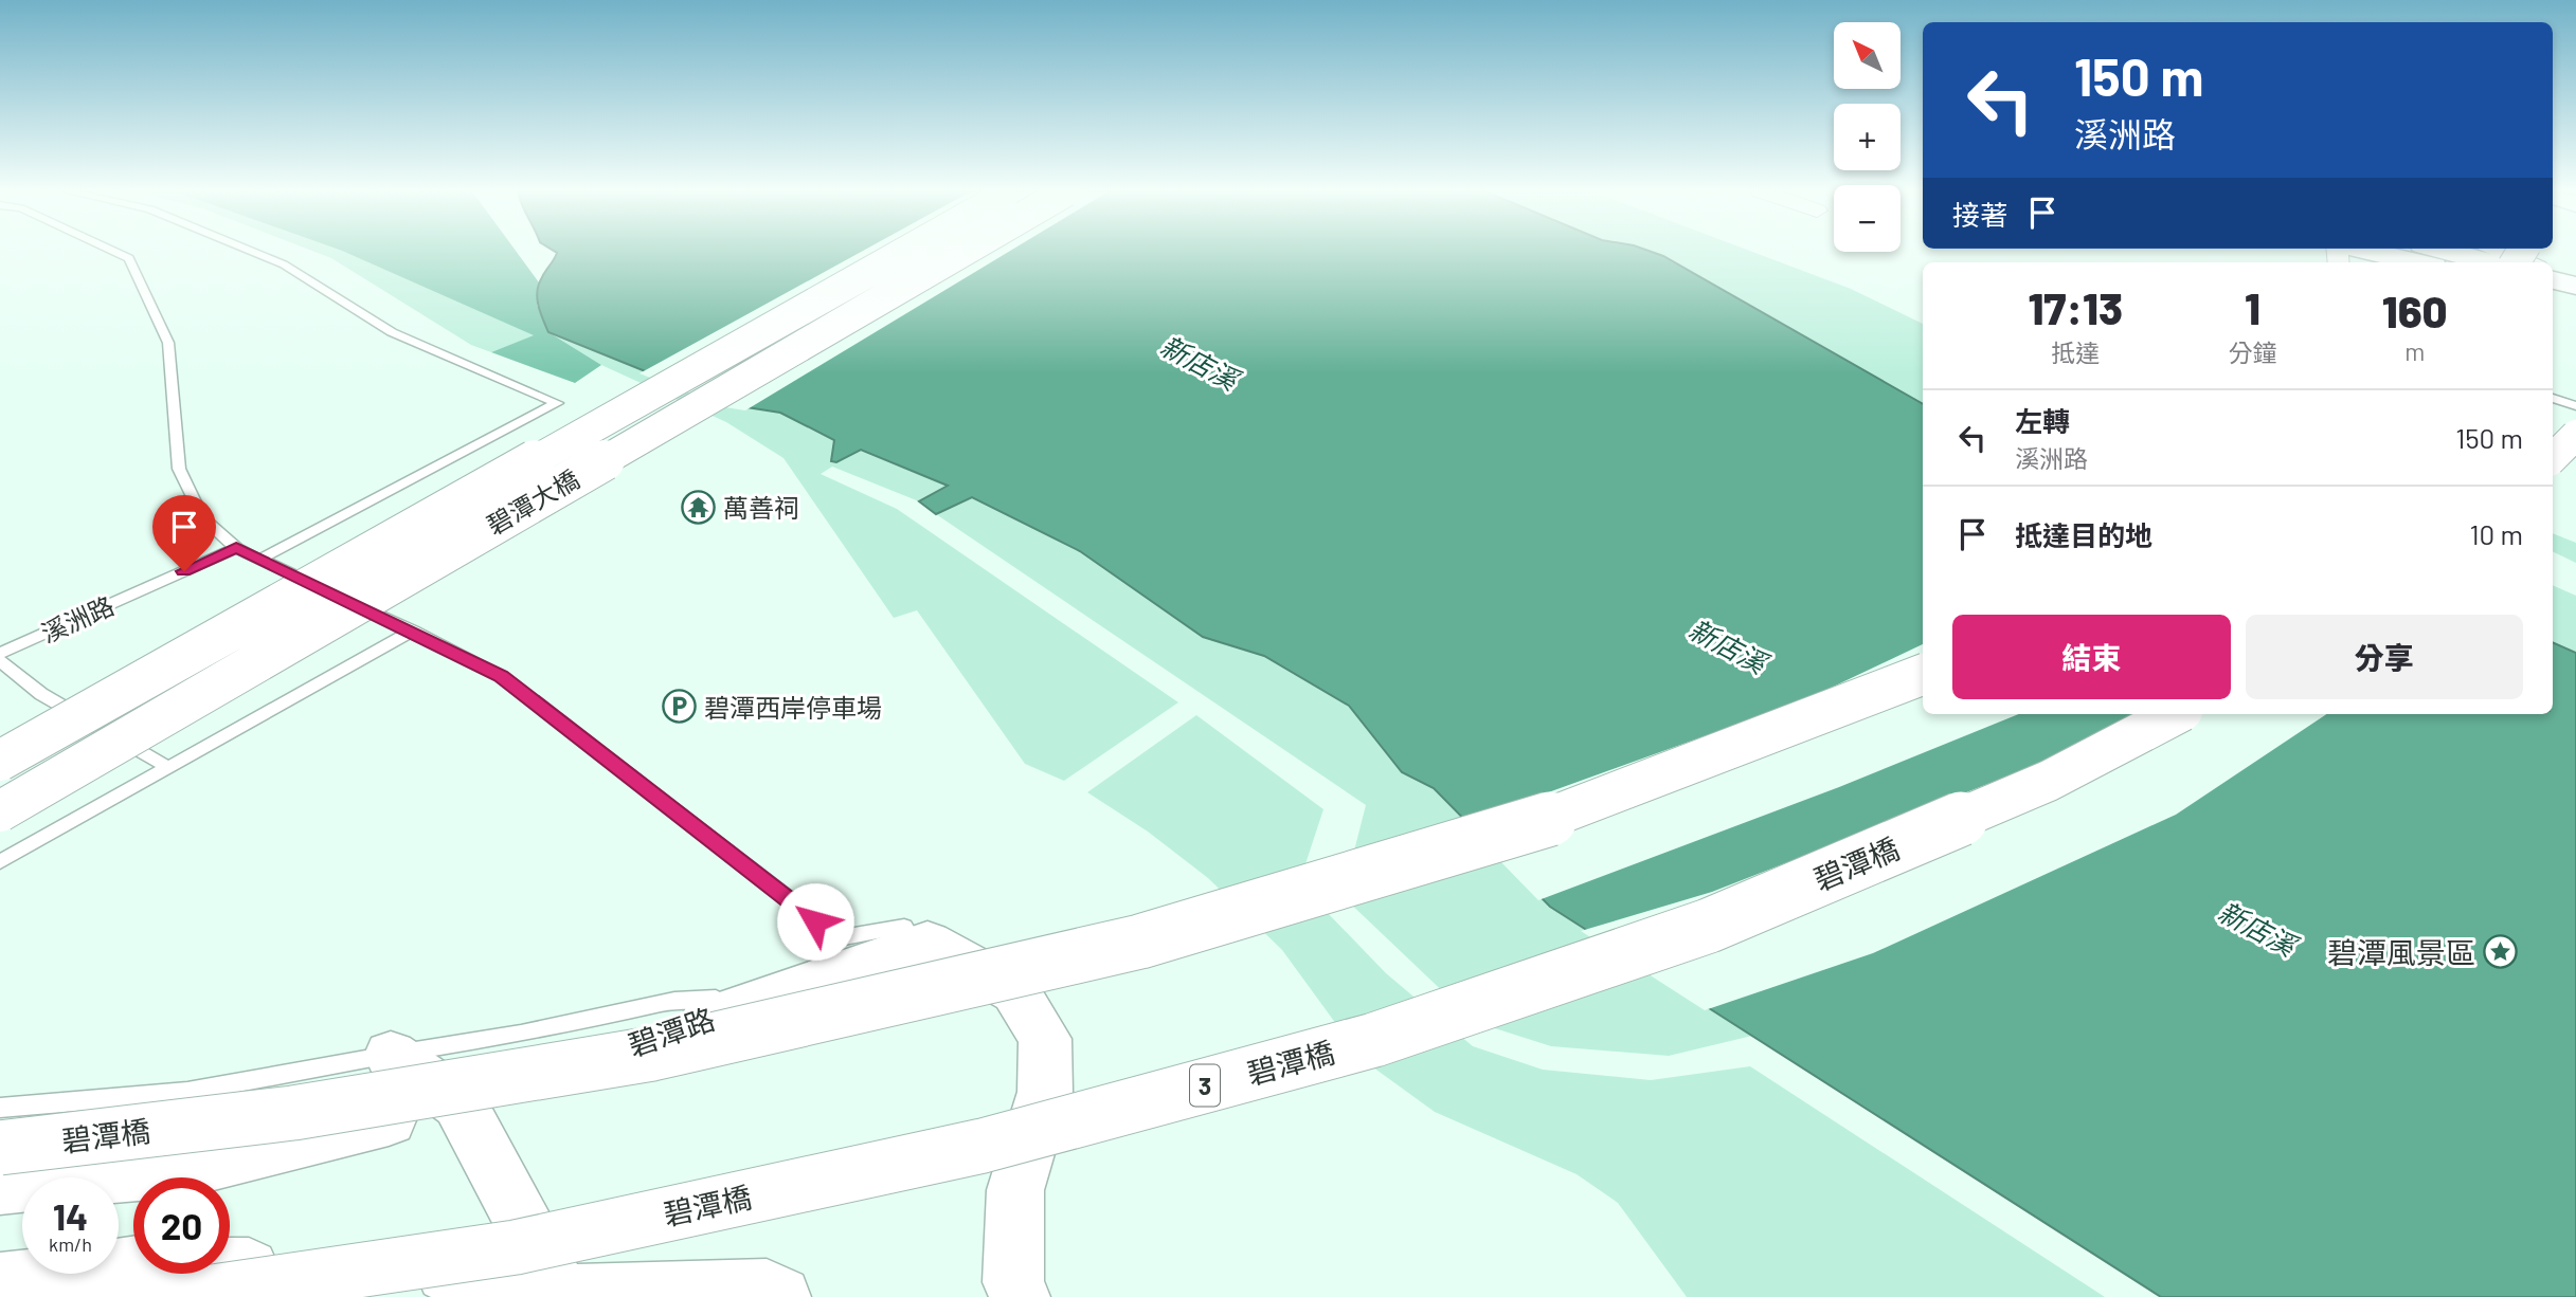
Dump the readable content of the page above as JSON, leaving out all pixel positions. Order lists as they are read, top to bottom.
{
  "streets": {
    "main road": [
      "碧潭大橋",
      "碧潭橋",
      "碧潭路",
      "3"
    ],
    "lane": ["溪洲路"]
  },
  "water": ["新店溪"],
  "places": {
    "temple": ["萬善祠"],
    "parking": ["碧潭西岸停車場"],
    "place": ["碧潭風景區"]
  },
  "north": "top left",
  "page": {
    "map_buttons": ["+", "−"],
    "turn": ["150 m", "溪洲路"],
    "then": "接著",
    "eta": [
      "17:13",
      "抵達",
      "1",
      "分鐘",
      "160",
      "m"
    ],
    "list": [
      {
        "name": "左轉",
        "note": "溪洲路",
        "value": "150 m"
      },
      {
        "name": "抵達目的地",
        "value": "10 m"
      }
    ],
    "buttons": ["結束", "分享"],
    "speed": "14 km/h",
    "limit": "20"
  }
}
